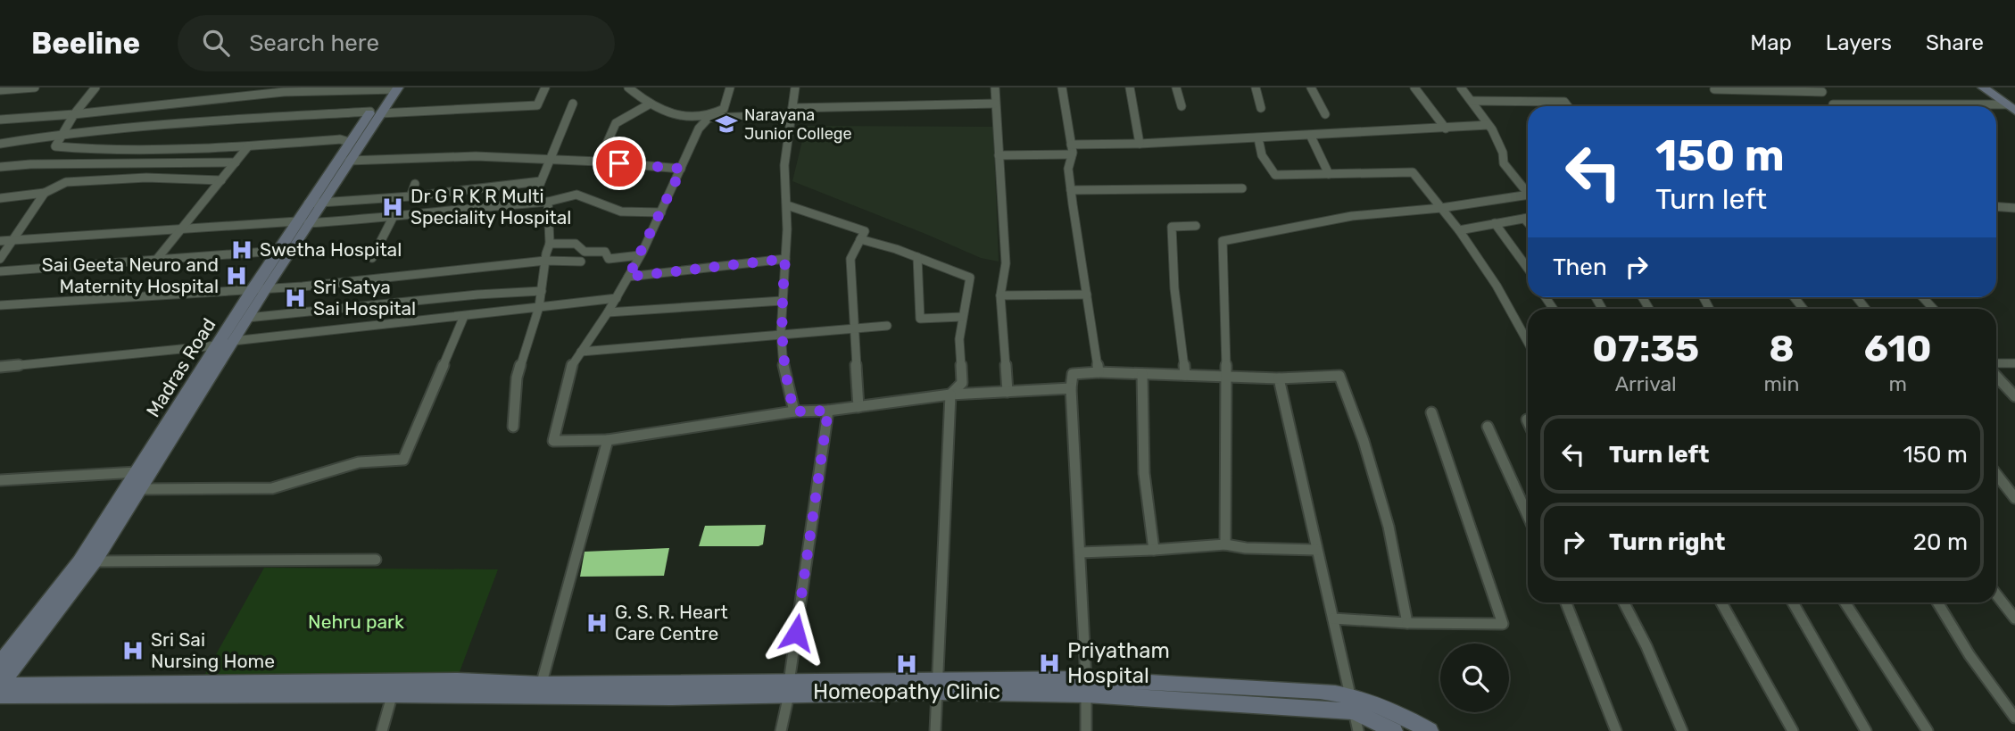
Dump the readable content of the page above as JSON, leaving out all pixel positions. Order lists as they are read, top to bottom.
{
  "streets": {
    "main road": ["Madras Road"]
  },
  "parks": ["Nehru park"],
  "places": {
    "school or university": ["Narayana Junior College"],
    "hospital": [
      "Dr G R K R Multi Speciality Hospital",
      "Swetha Hospital",
      "Sai Geeta Neuro and Maternity Hospital",
      "Sri Satya Sai Hospital",
      "G. S. R. Heart Care Centre",
      "Sri Sai Nursing Home",
      "Priyatham Hospital",
      "Homeopathy Clinic"
    ]
  },
  "page": {
    "header": "Beeline",
    "search": "Search here",
    "nav": ["Map", "Layers", "Share"],
    "turn": ["150 m", "Turn left"],
    "then": "Then",
    "eta": [
      "07:35",
      "Arrival",
      "8",
      "min",
      "610",
      "m"
    ],
    "list": [
      {
        "name": "Turn left",
        "value": "150 m"
      },
      {
        "name": "Turn right",
        "value": "20 m"
      }
    ]
  }
}
